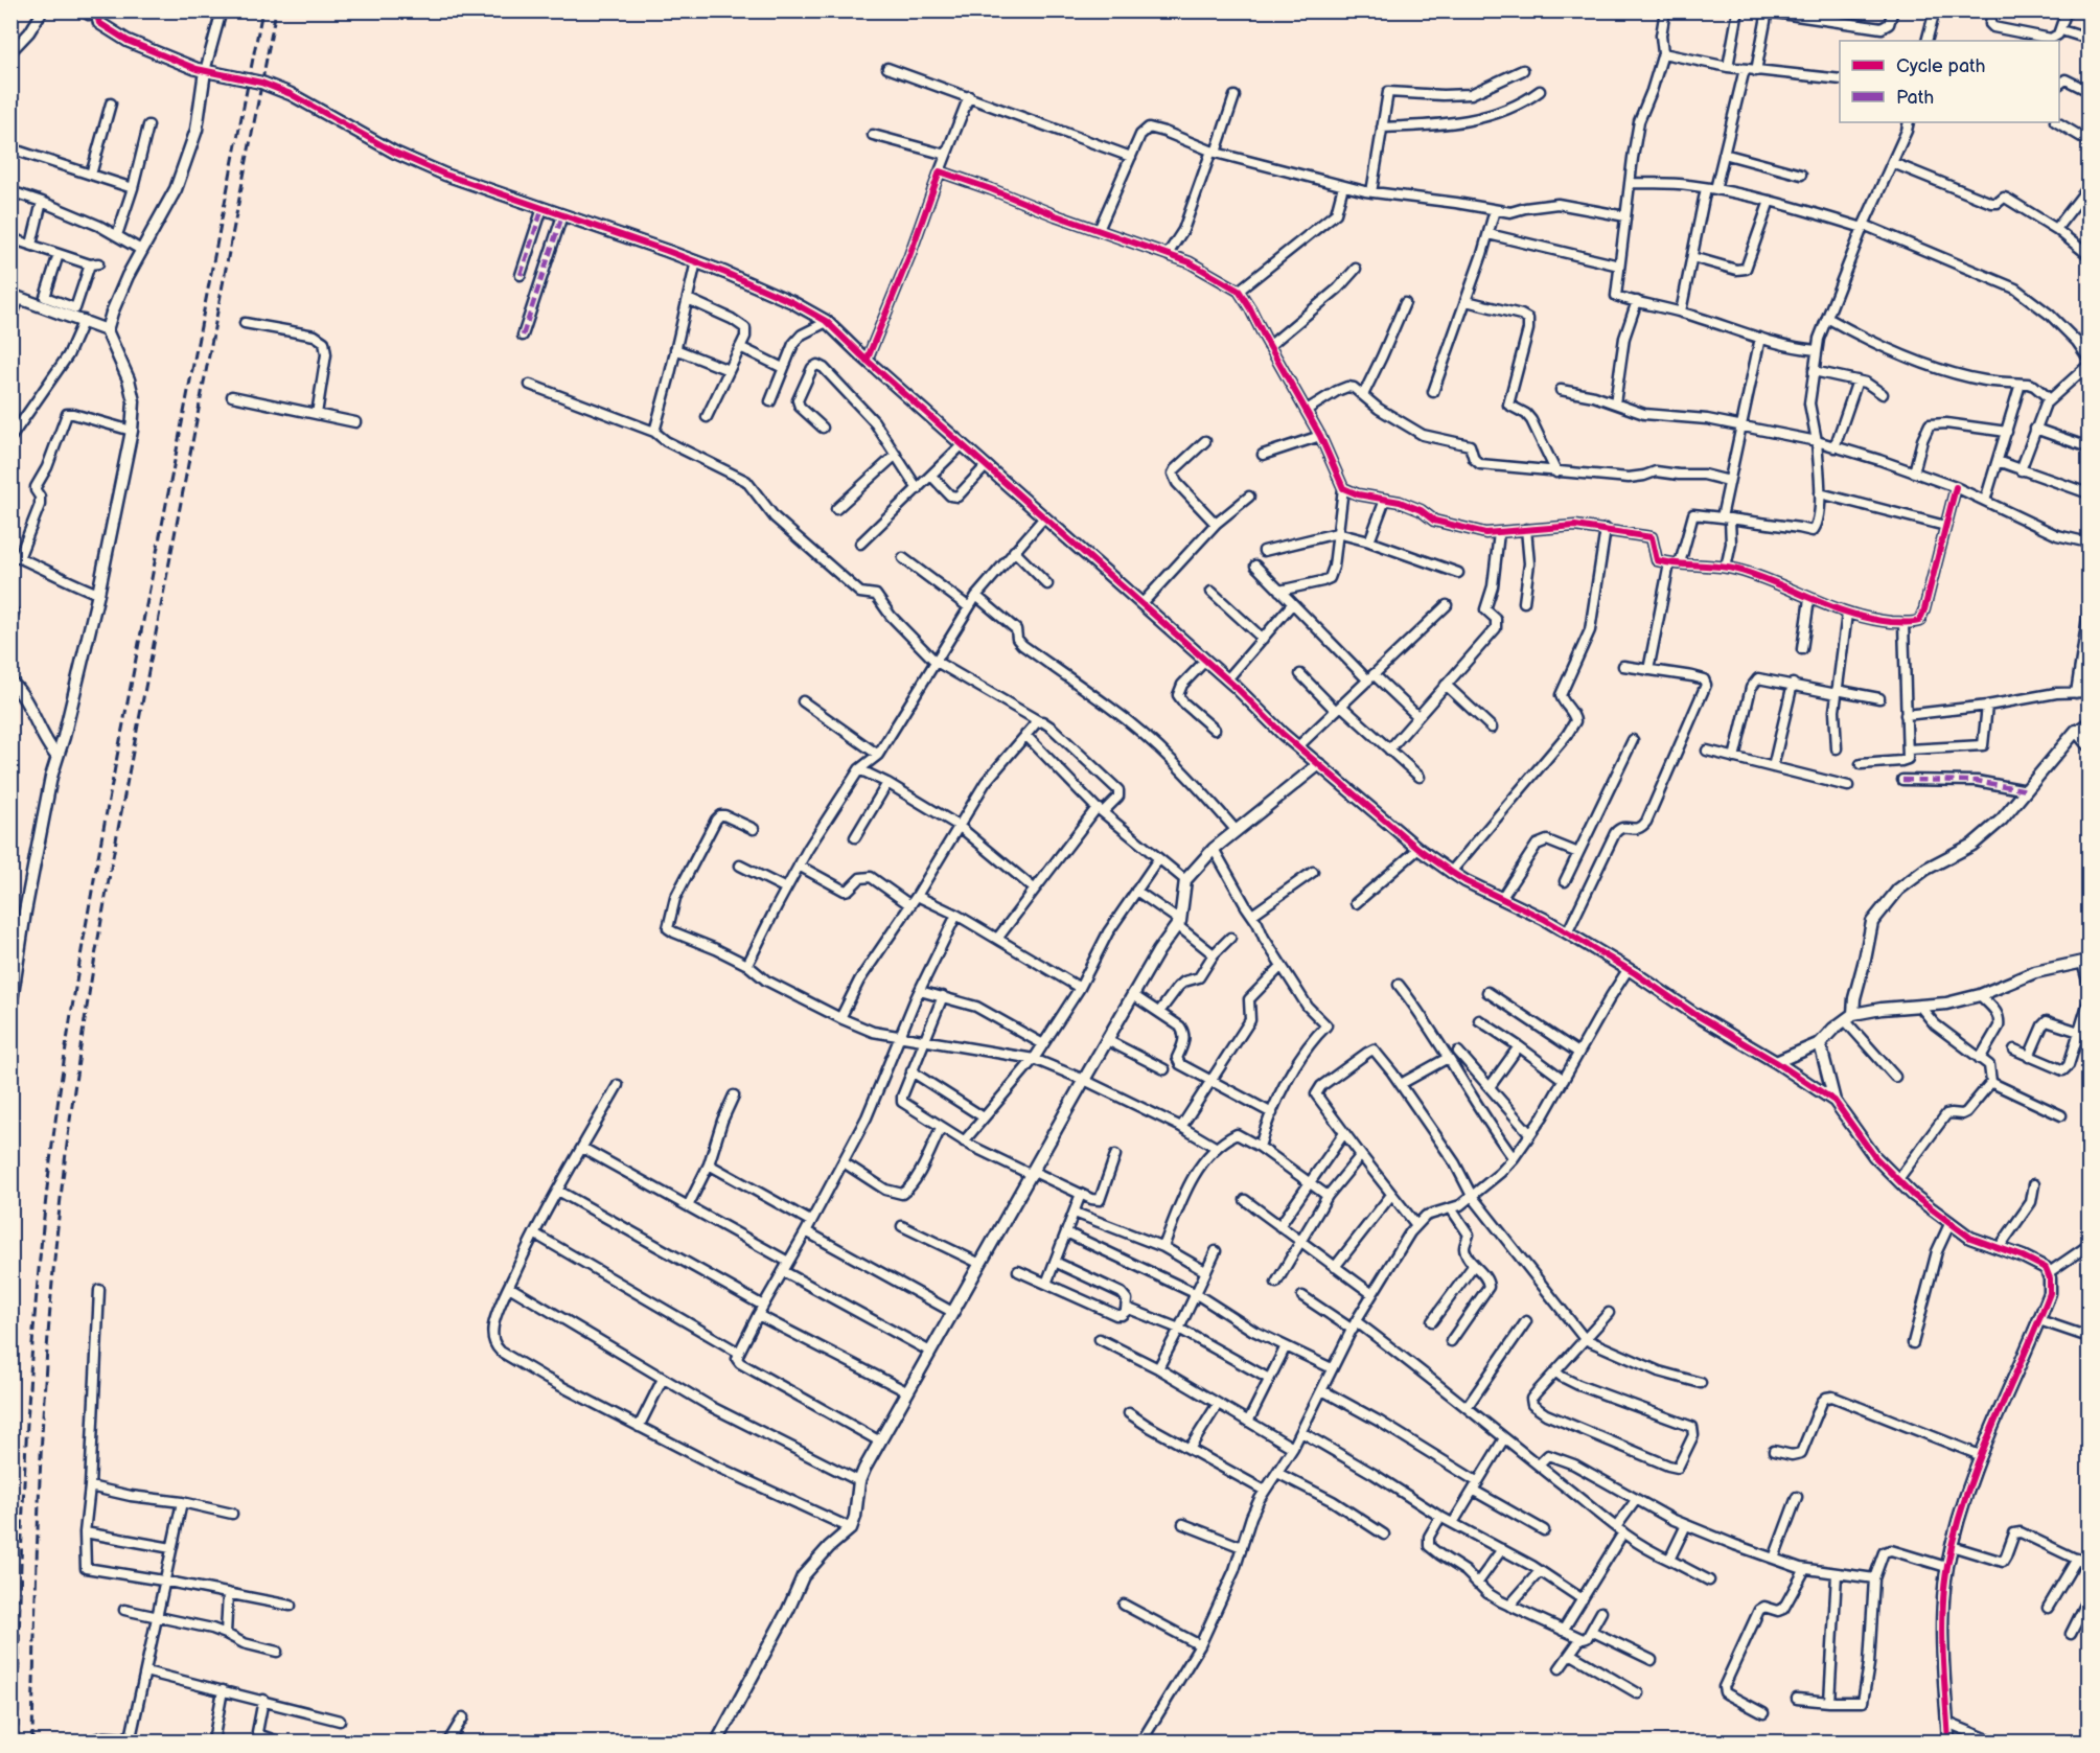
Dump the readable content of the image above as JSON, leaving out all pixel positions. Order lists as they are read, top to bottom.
{
  "legend": ["Cycle path", "Path"]
}
